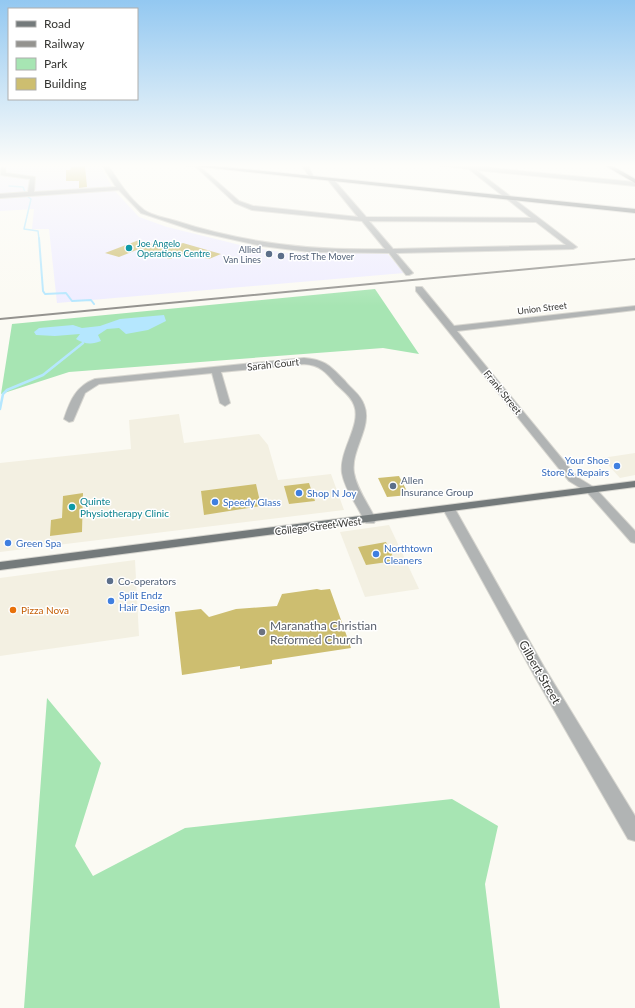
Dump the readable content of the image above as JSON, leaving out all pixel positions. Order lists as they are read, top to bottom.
{
  "streets": {
    "main road": ["College Street West"],
    "street": [
      "Union Street",
      "Sarah Court",
      "Frank Street",
      "Gilbert Street"
    ]
  },
  "crossings": [
    ["Union Street", "Frank Street"],
    ["Sarah Court", "College Street West"],
    ["Frank Street", "College Street West"],
    ["College Street West", "Gilbert Street"]
  ],
  "places": [
    "Joe Angelo Operations Centre",
    "Allied Van Lines",
    "Frost The Mover",
    "Your Shoe Store & Repairs",
    "Allen Insurance Group",
    "Shop N Joy",
    "Speedy Glass",
    "Quinte Physiotherapy Clinic",
    "Green Spa",
    "Northtown Cleaners",
    "Co-operators",
    "Split Endz Hair Design",
    "Pizza Nova",
    "Maranatha Christian Reformed Church"
  ],
  "legend": [
    "Road",
    "Railway",
    "Park",
    "Building"
  ]
}
